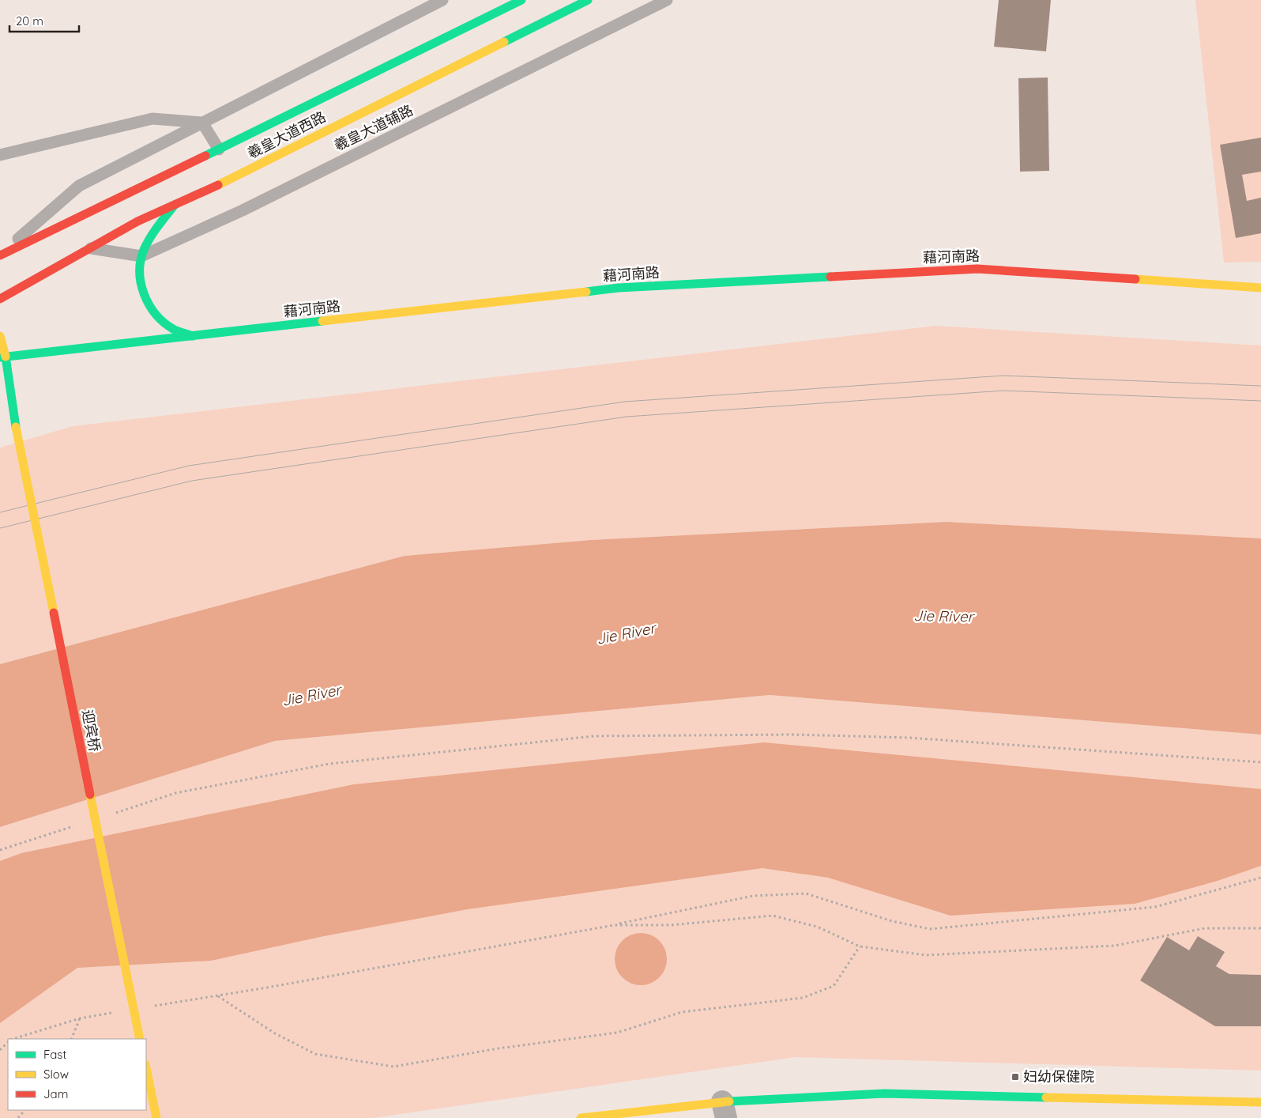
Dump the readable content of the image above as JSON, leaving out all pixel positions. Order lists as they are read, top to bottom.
{
  "streets": {
    "main road": ["羲皇大道西路", "藉河南路", "迎宾桥"],
    "lane": ["羲皇大道辅路"]
  },
  "crossings": [
    ["藉河南路", "迎宾桥"]
  ],
  "water": ["Jie River"],
  "places": {
    "transit": ["妇幼保健院"]
  },
  "legend": ["Fast", "Slow", "Jam"],
  "scale_bar": "20 m"
}
